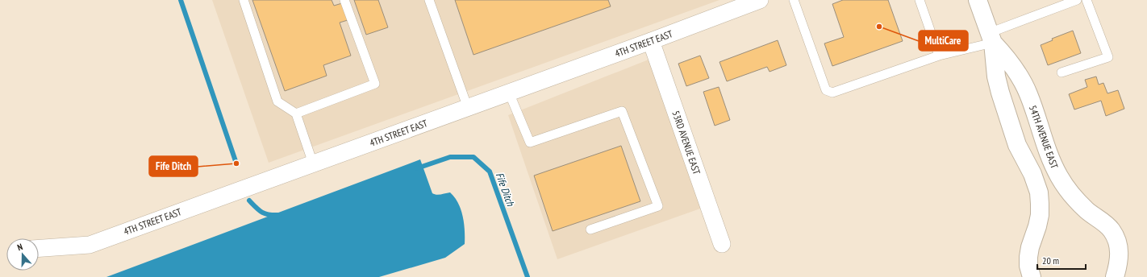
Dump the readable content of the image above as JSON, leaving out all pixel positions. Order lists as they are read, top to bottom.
{
  "streets": {
    "main road": ["54TH AVENUE EAST"],
    "street": ["4TH STREET EAST", "53RD AVENUE EAST"]
  },
  "crossings": [
    ["4TH STREET EAST", "53RD AVENUE EAST"]
  ],
  "water": ["Fife Ditch"],
  "places": ["MultiCare", "Fife Ditch"],
  "scale_bar": "20 m",
  "north": "top"
}
